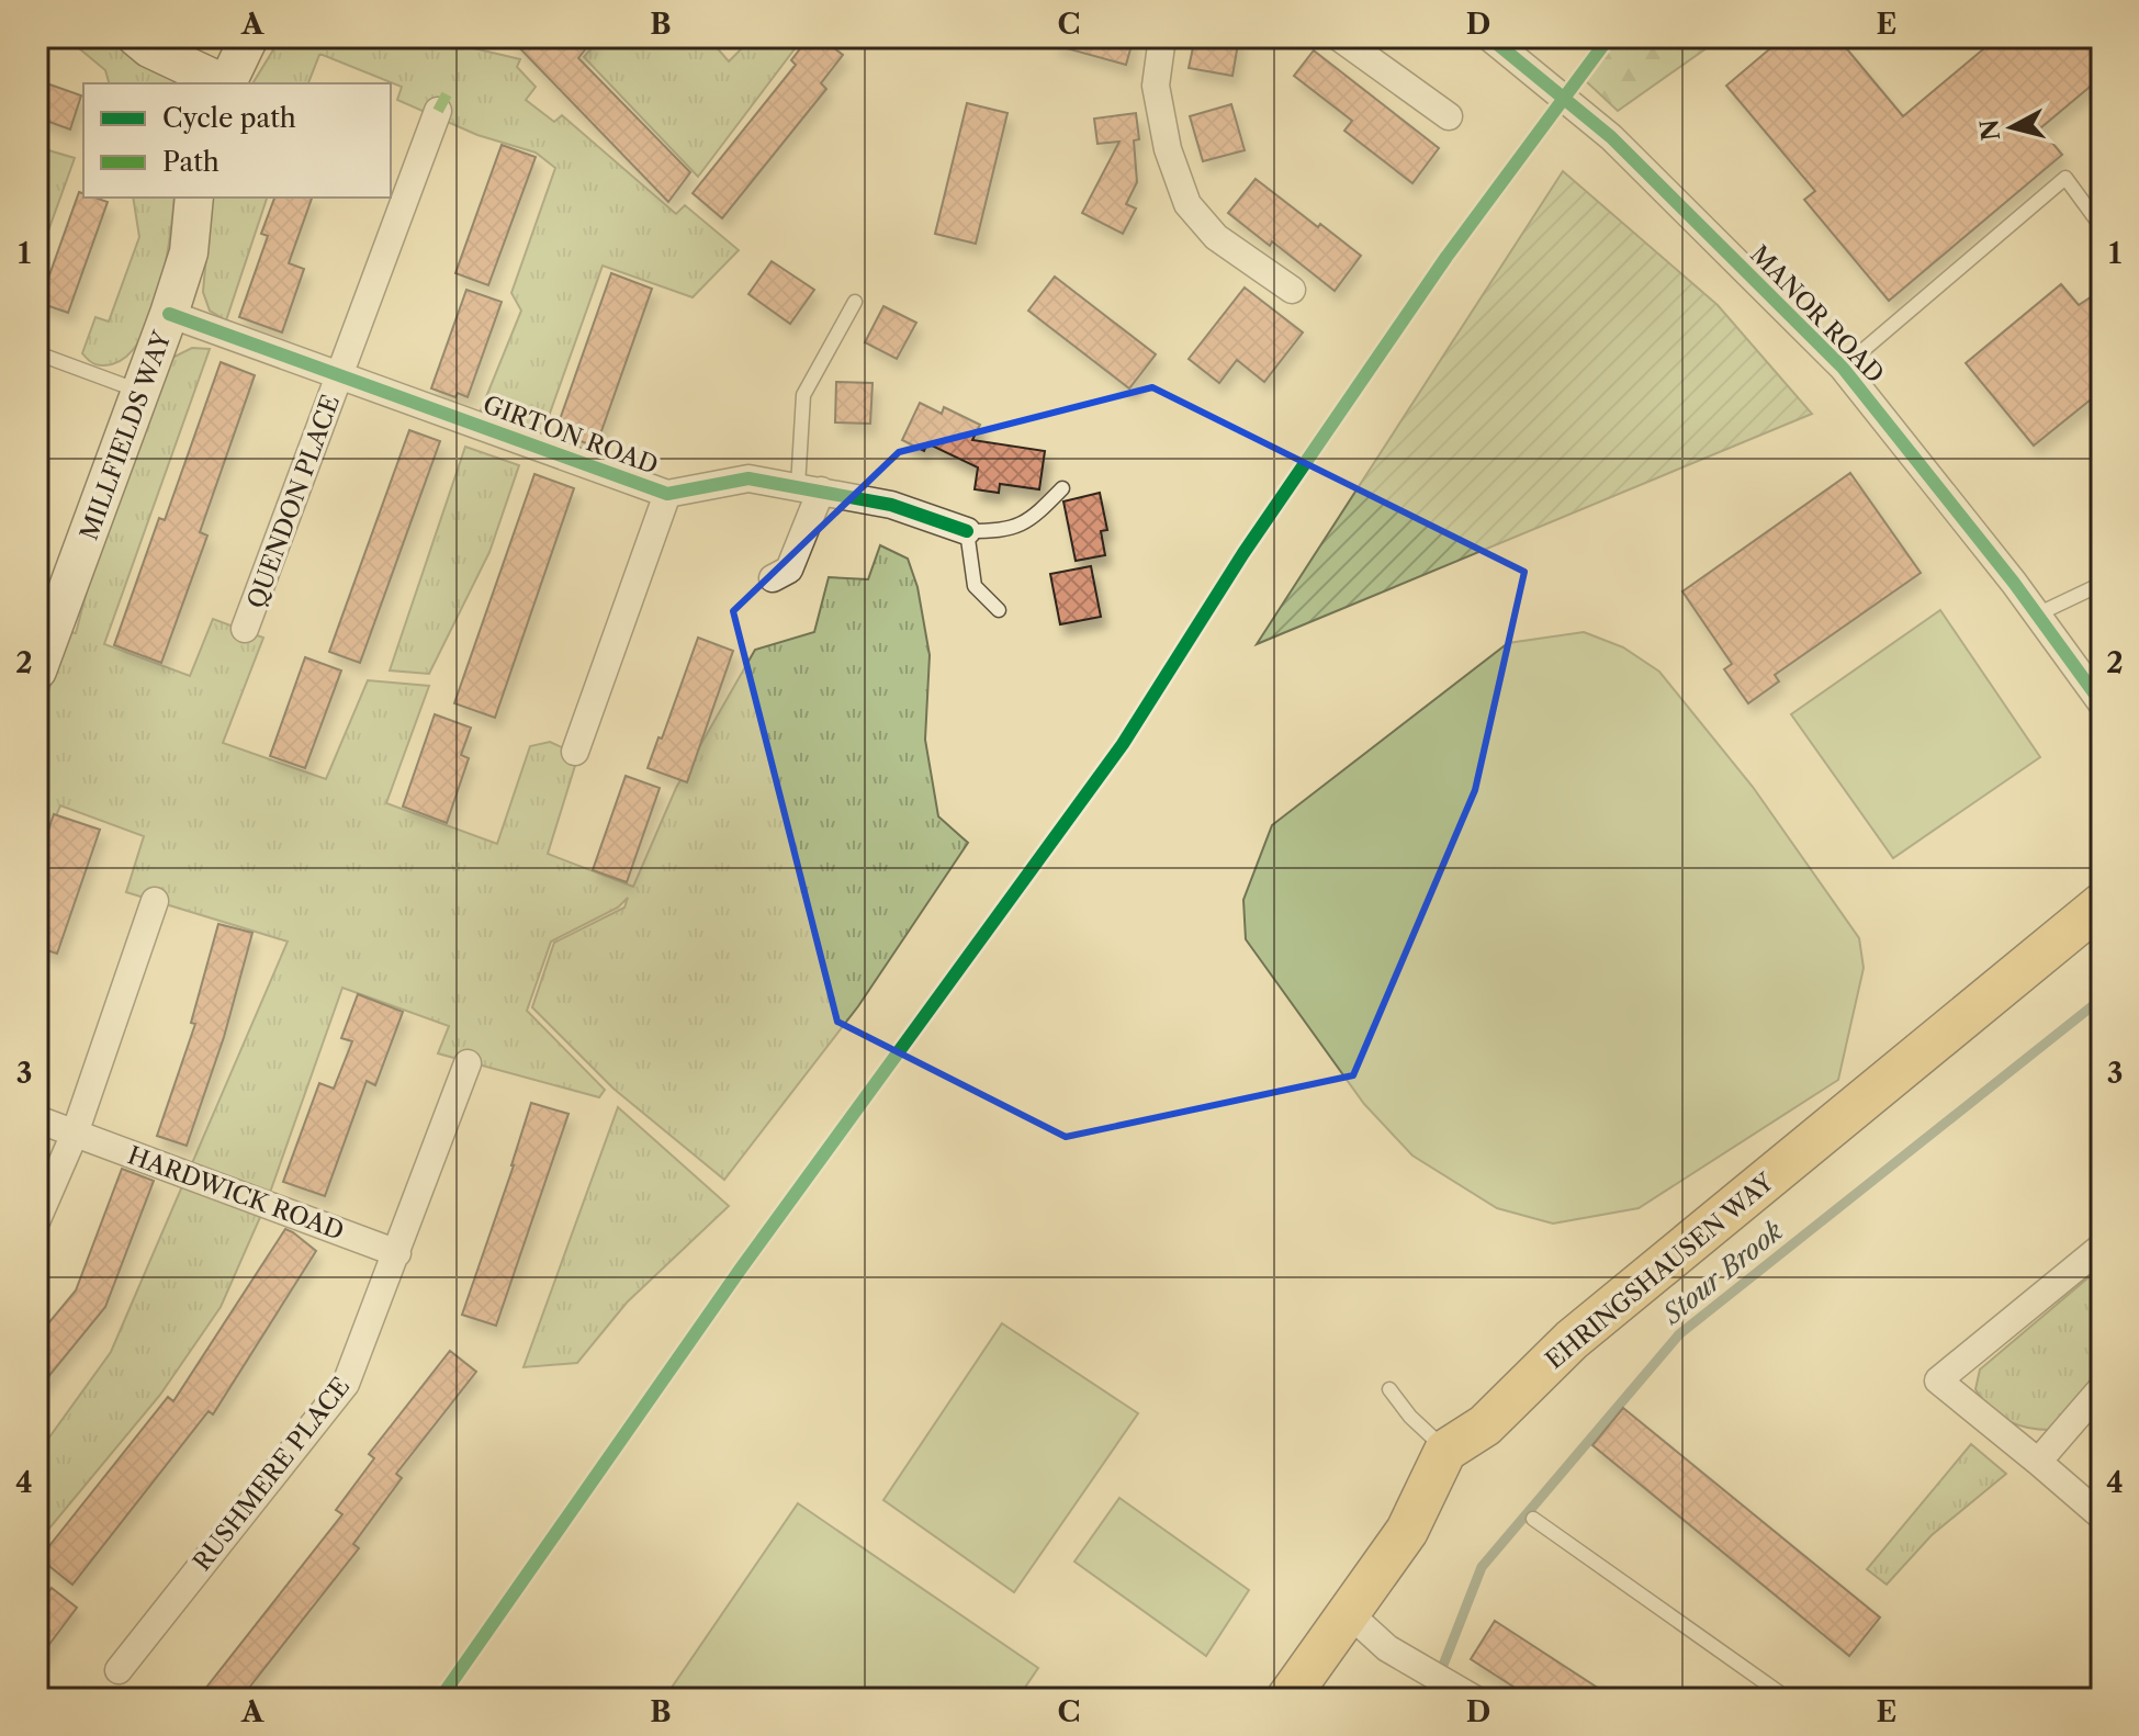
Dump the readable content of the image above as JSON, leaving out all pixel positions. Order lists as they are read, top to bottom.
{
  "streets": {
    "main road": ["EHRINGSHAUSEN WAY"],
    "street": [
      "MANOR ROAD",
      "GIRTON ROAD",
      "MILLFIELDS WAY",
      "QUENDON PLACE",
      "HARDWICK ROAD",
      "RUSHMERE PLACE"
    ]
  },
  "crossings": [
    ["GIRTON ROAD", "MILLFIELDS WAY"],
    ["GIRTON ROAD", "QUENDON PLACE"],
    ["HARDWICK ROAD", "RUSHMERE PLACE"]
  ],
  "water": ["Stour Brook"],
  "legend": ["Cycle path", "Path"],
  "north": "left",
  "grid": {
    "columns": [
      "A",
      "B",
      "C",
      "D",
      "E"
    ],
    "rows": [
      "1",
      "2",
      "3",
      "4"
    ]
  }
}
